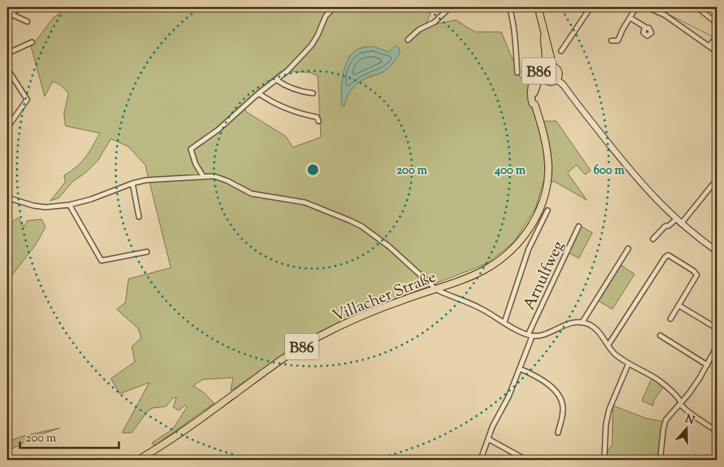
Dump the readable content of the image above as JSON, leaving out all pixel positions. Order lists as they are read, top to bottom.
{
  "streets": {
    "main road": ["B86", "Villacher Straße"],
    "street": ["Arnulfweg"]
  },
  "crossings": [
    ["B86", "Villacher Straße"]
  ],
  "scale_bar": "200 m",
  "north": "top",
  "rings": ["200 m", "400 m", "600 m"]
}
